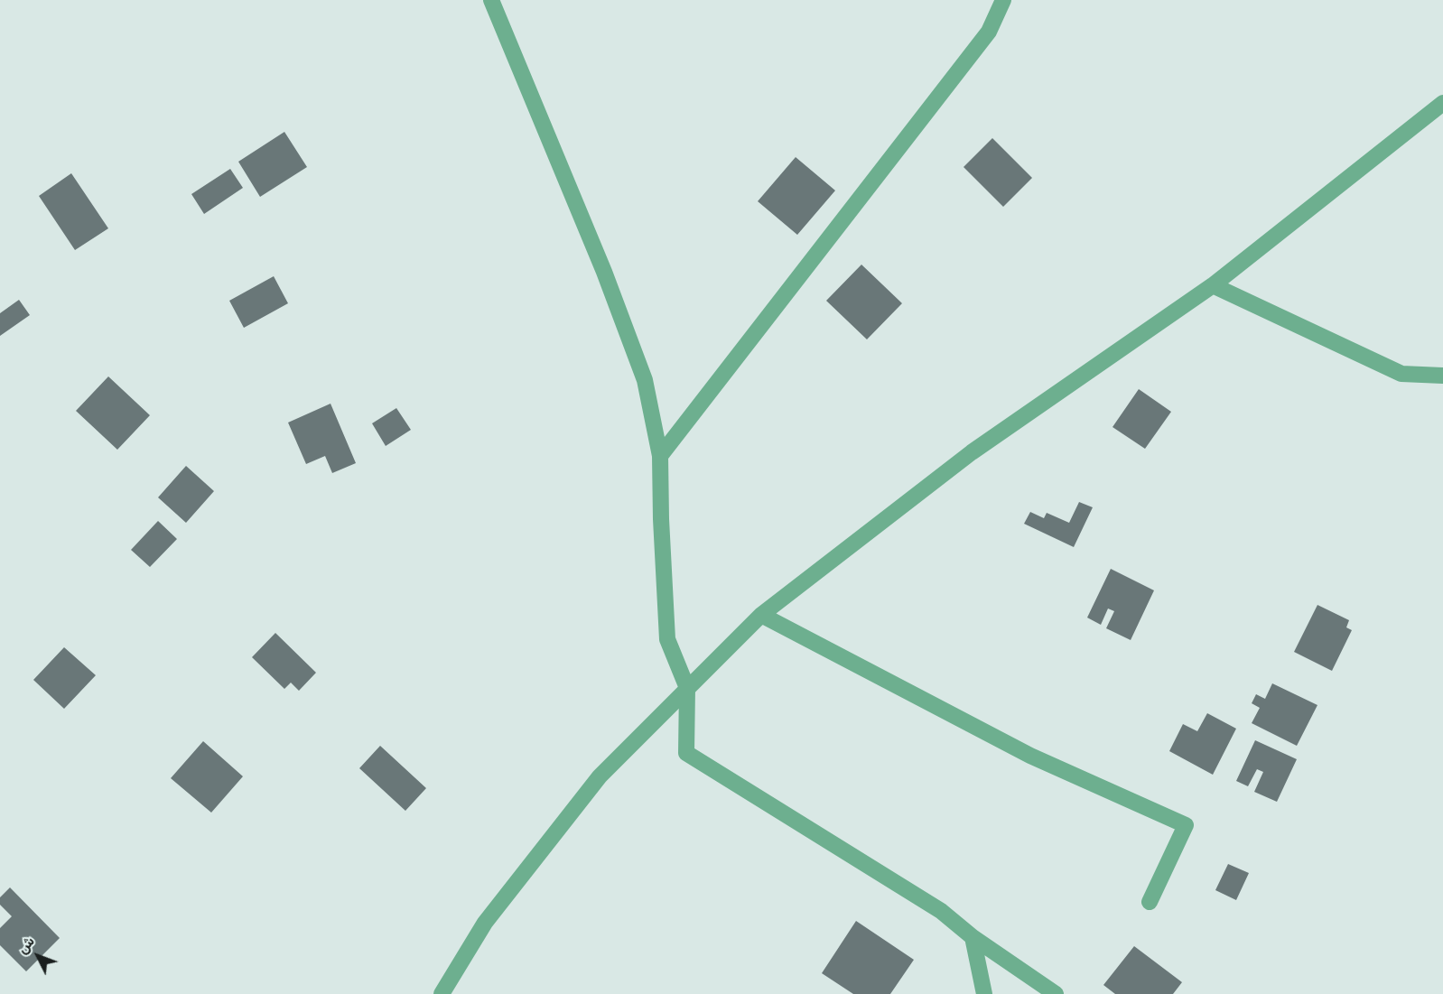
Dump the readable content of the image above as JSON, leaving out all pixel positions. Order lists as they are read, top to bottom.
{
  "north": "top left"
}
